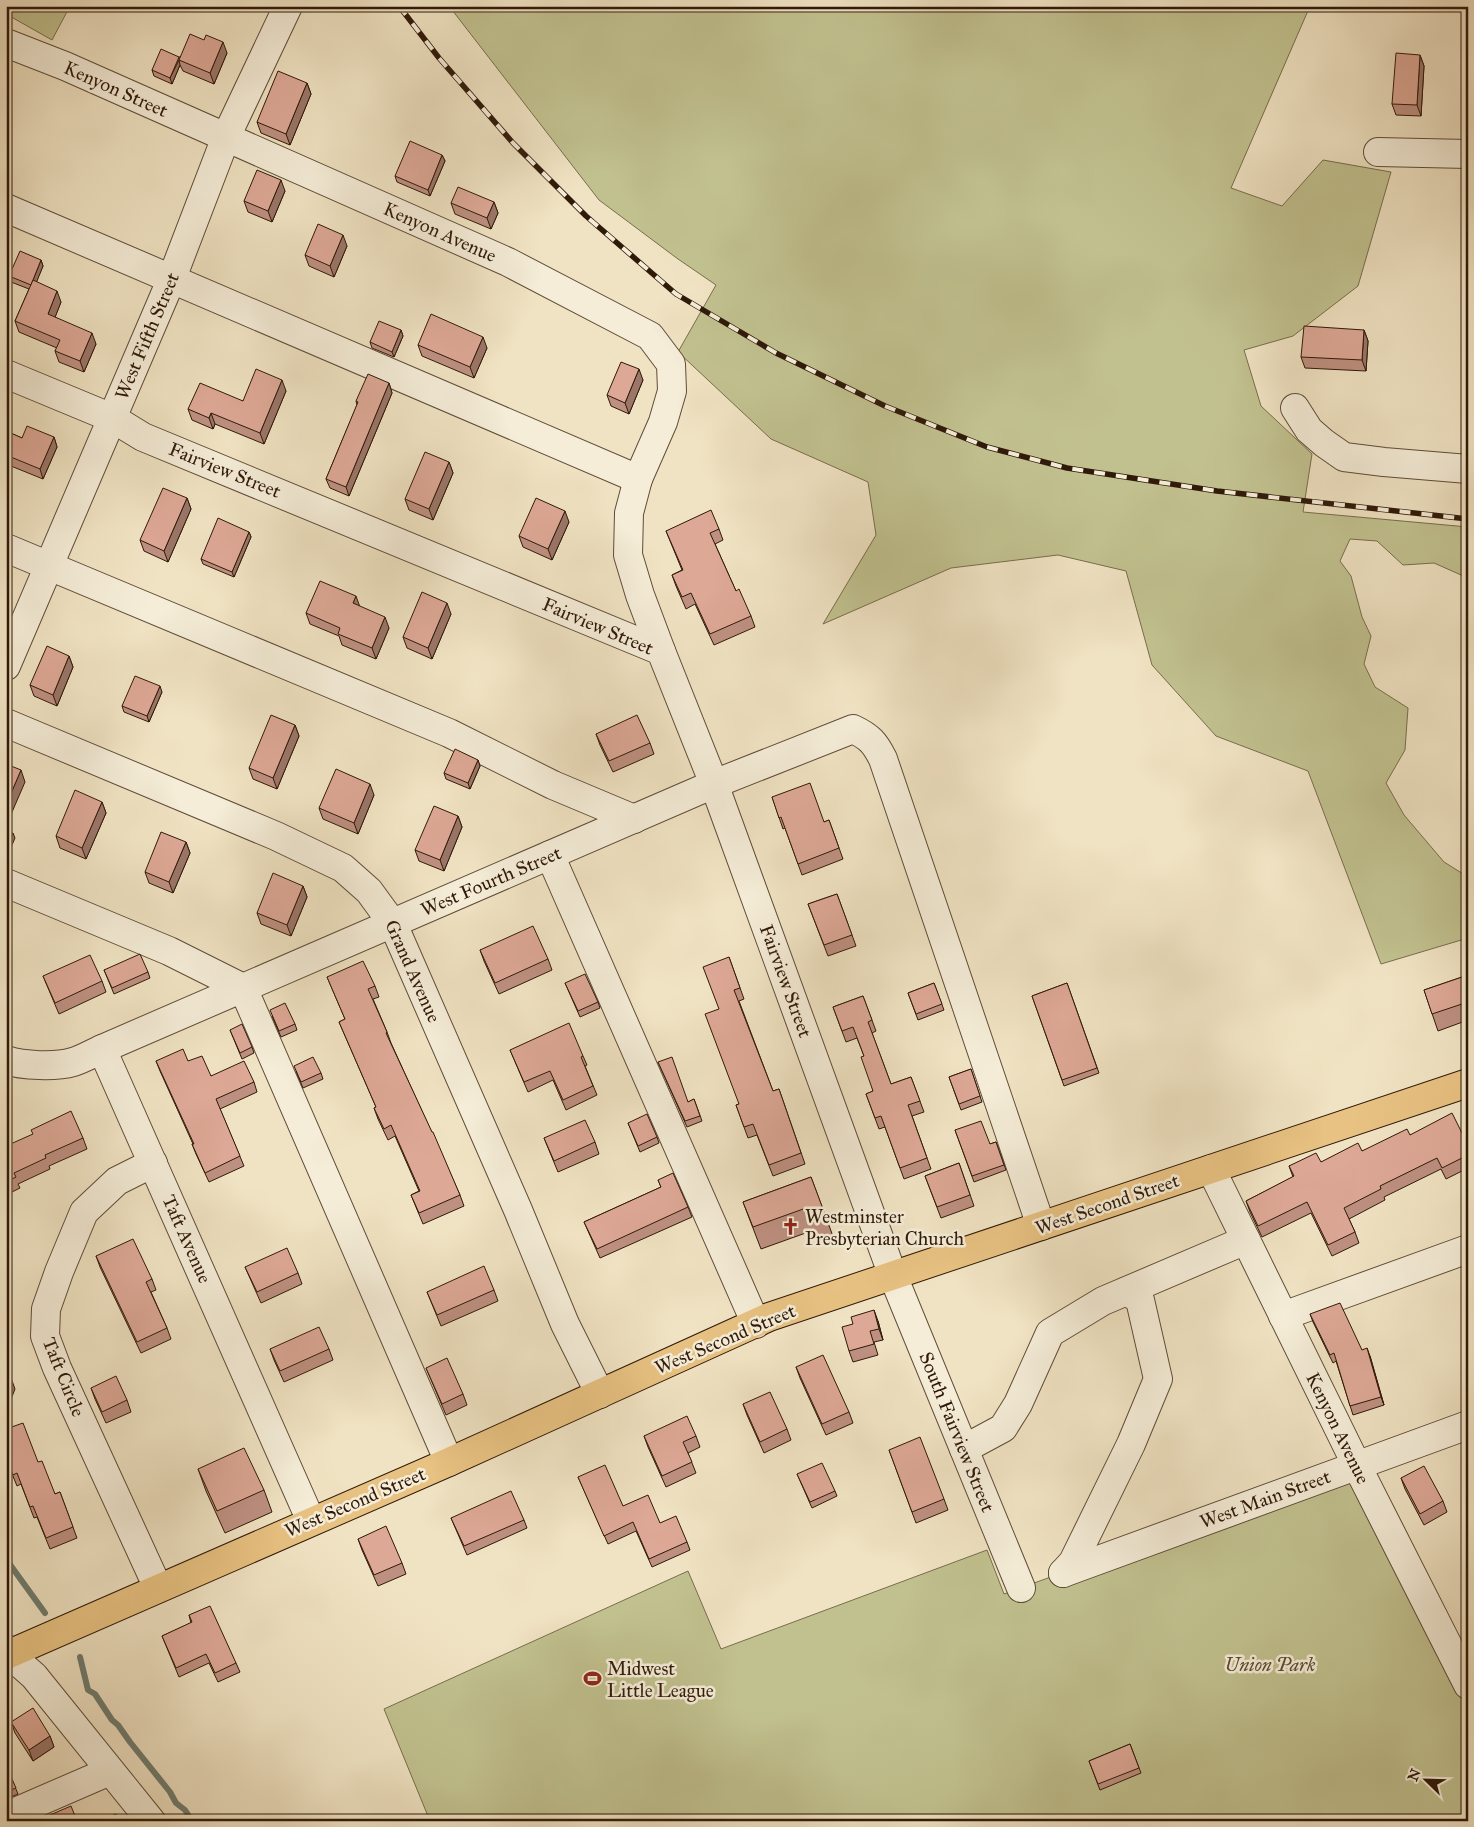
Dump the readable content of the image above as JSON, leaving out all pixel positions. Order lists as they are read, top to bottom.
{
  "streets": {
    "main road": ["West Second Street"],
    "street": [
      "Kenyon Street",
      "Kenyon Avenue",
      "West Fifth Street",
      "Fairview Street",
      "West Fourth Street",
      "Grand Avenue",
      "Taft Avenue",
      "Taft Circle",
      "South Fairview Street",
      "West Main Street"
    ]
  },
  "crossings": [
    ["Kenyon Street", "Kenyon Avenue"],
    ["Kenyon Street", "West Fifth Street"],
    ["Kenyon Avenue", "West Fifth Street"],
    ["Kenyon Avenue", "West Second Street"],
    ["Kenyon Avenue", "West Main Street"],
    ["West Fifth Street", "Fairview Street"],
    ["Fairview Street", "West Fourth Street"],
    ["Fairview Street", "West Second Street"],
    ["Fairview Street", "South Fairview Street"],
    ["West Fourth Street", "Grand Avenue"],
    ["West Fourth Street", "West Second Street"],
    ["West Fourth Street", "Taft Avenue"],
    ["Grand Avenue", "West Second Street"],
    ["West Second Street", "Taft Avenue"],
    ["West Second Street", "Taft Circle"],
    ["West Second Street", "South Fairview Street"],
    ["Taft Avenue", "Taft Circle"]
  ],
  "parks": ["Union Park"],
  "places": {
    "church": ["Westminster Presbyterian Church"],
    "sports": ["Midwest Little League"]
  },
  "north": "top left"
}
